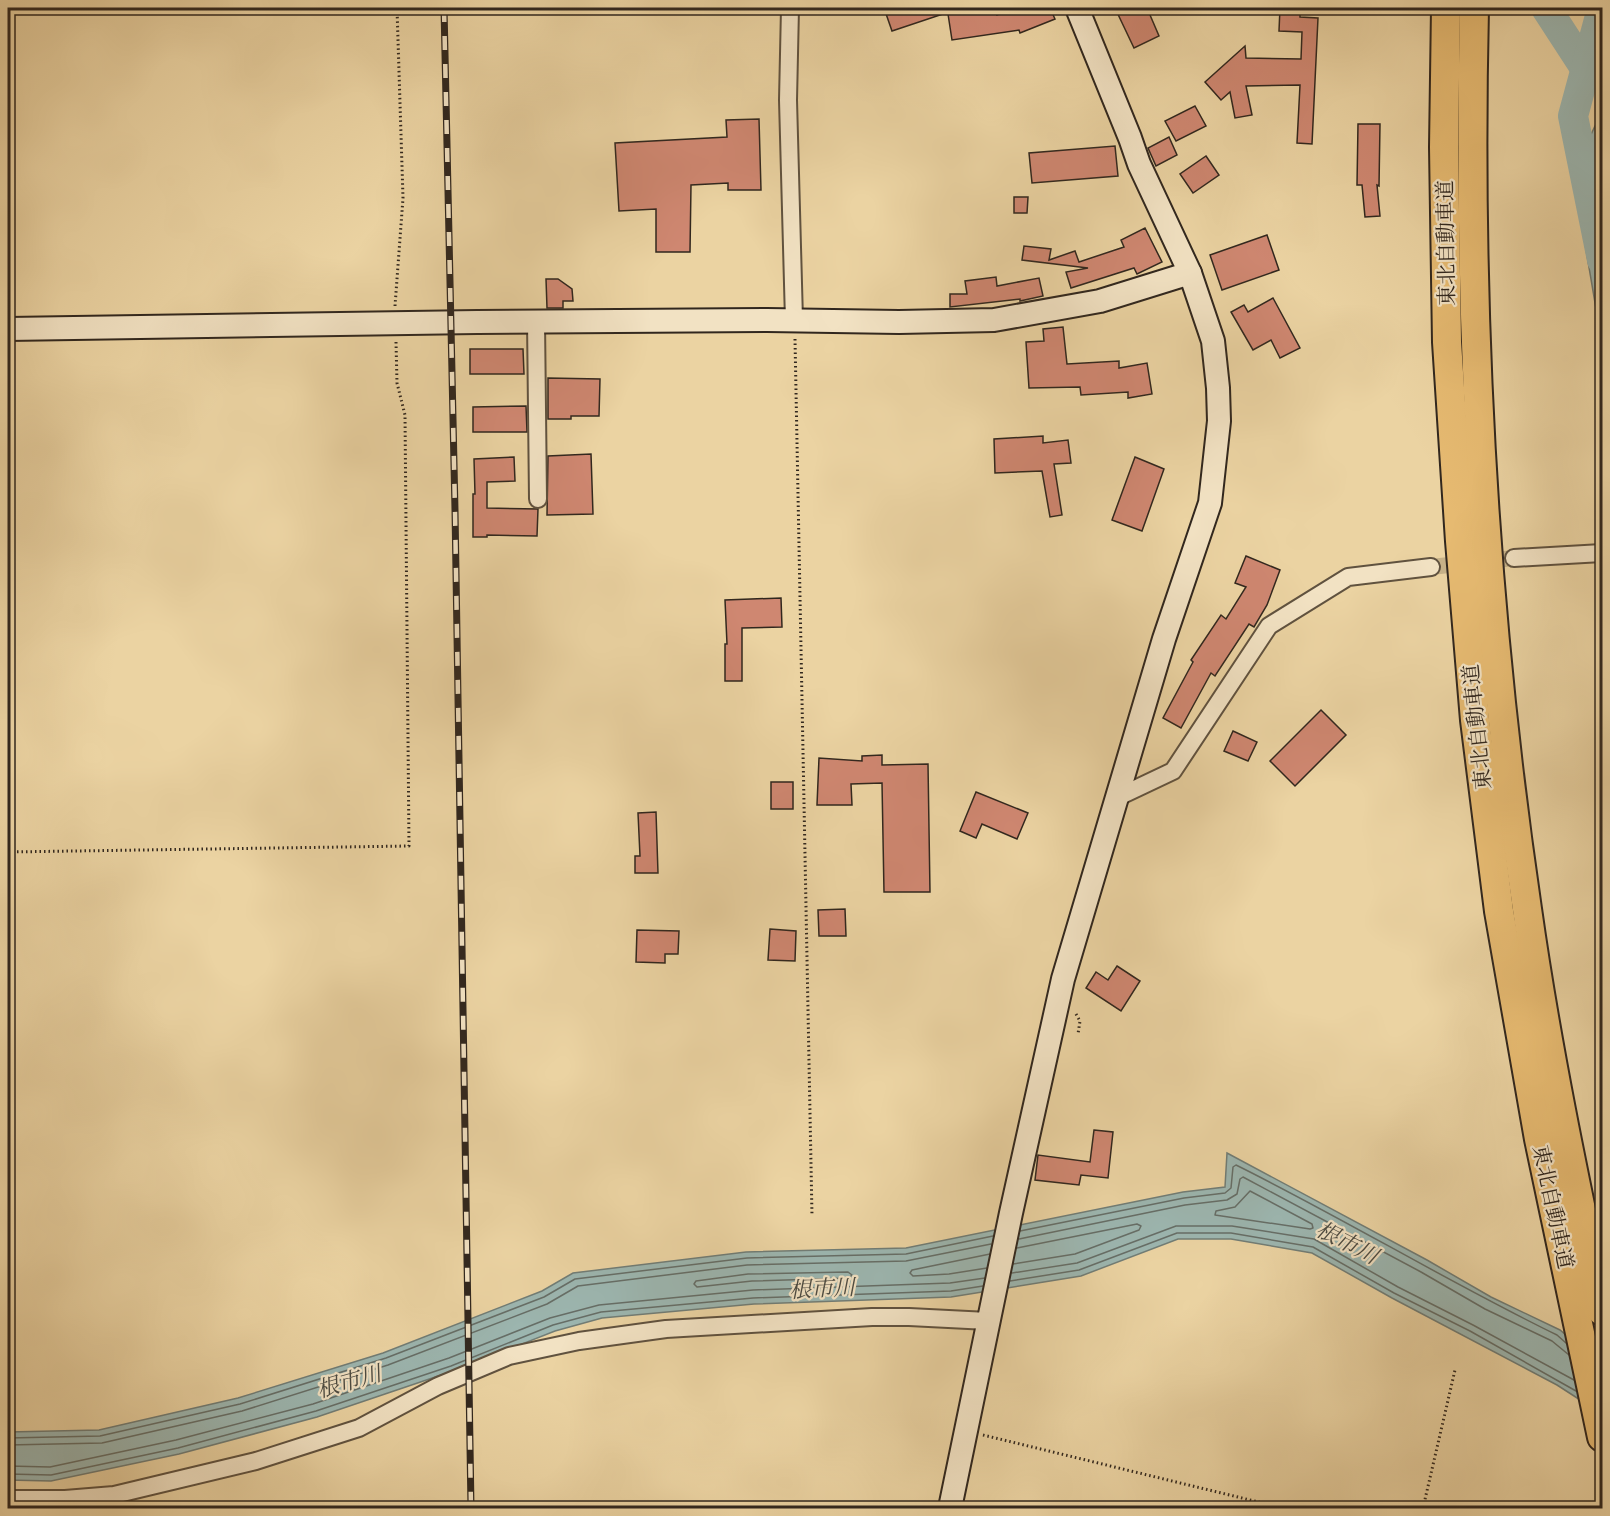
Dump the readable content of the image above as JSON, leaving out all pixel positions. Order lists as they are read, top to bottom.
{
  "streets": {
    "highway": ["東北自動車道"]
  },
  "water": ["根市川"]
}
